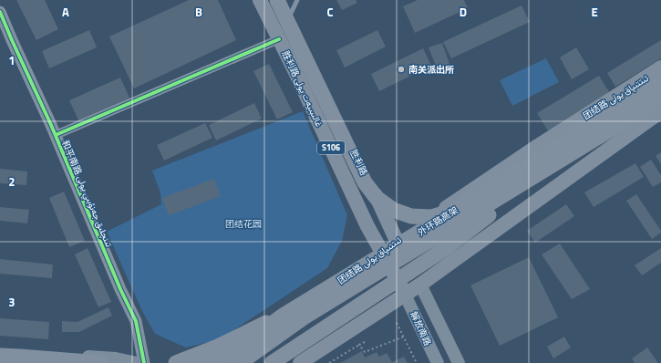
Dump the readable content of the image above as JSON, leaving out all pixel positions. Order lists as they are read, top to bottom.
{
  "streets": {
    "highway": ["外环路高架"],
    "main road": [
      "胜利路 غالىبىيەت يولى",
      "团结路 ئىتتىپاق يولى",
      "S106",
      "胜利路",
      "解放南路"
    ],
    "street": ["和平南路 تىنچلىق جەنۇبىي يولى"]
  },
  "crossings": [
    ["胜利路 غالىبىيەت يولى", "团结路 ئىتتىپاق يولى"],
    ["胜利路 غالىبىيەت يولى", "解放南路"],
    ["团结路 ئىتتىپاق يولى", "胜利路"]
  ],
  "parks": ["团结花园"],
  "places": ["南关派出所"],
  "grid": {
    "columns": [
      "A",
      "B",
      "C",
      "D",
      "E"
    ],
    "rows": ["1", "2", "3"]
  }
}
